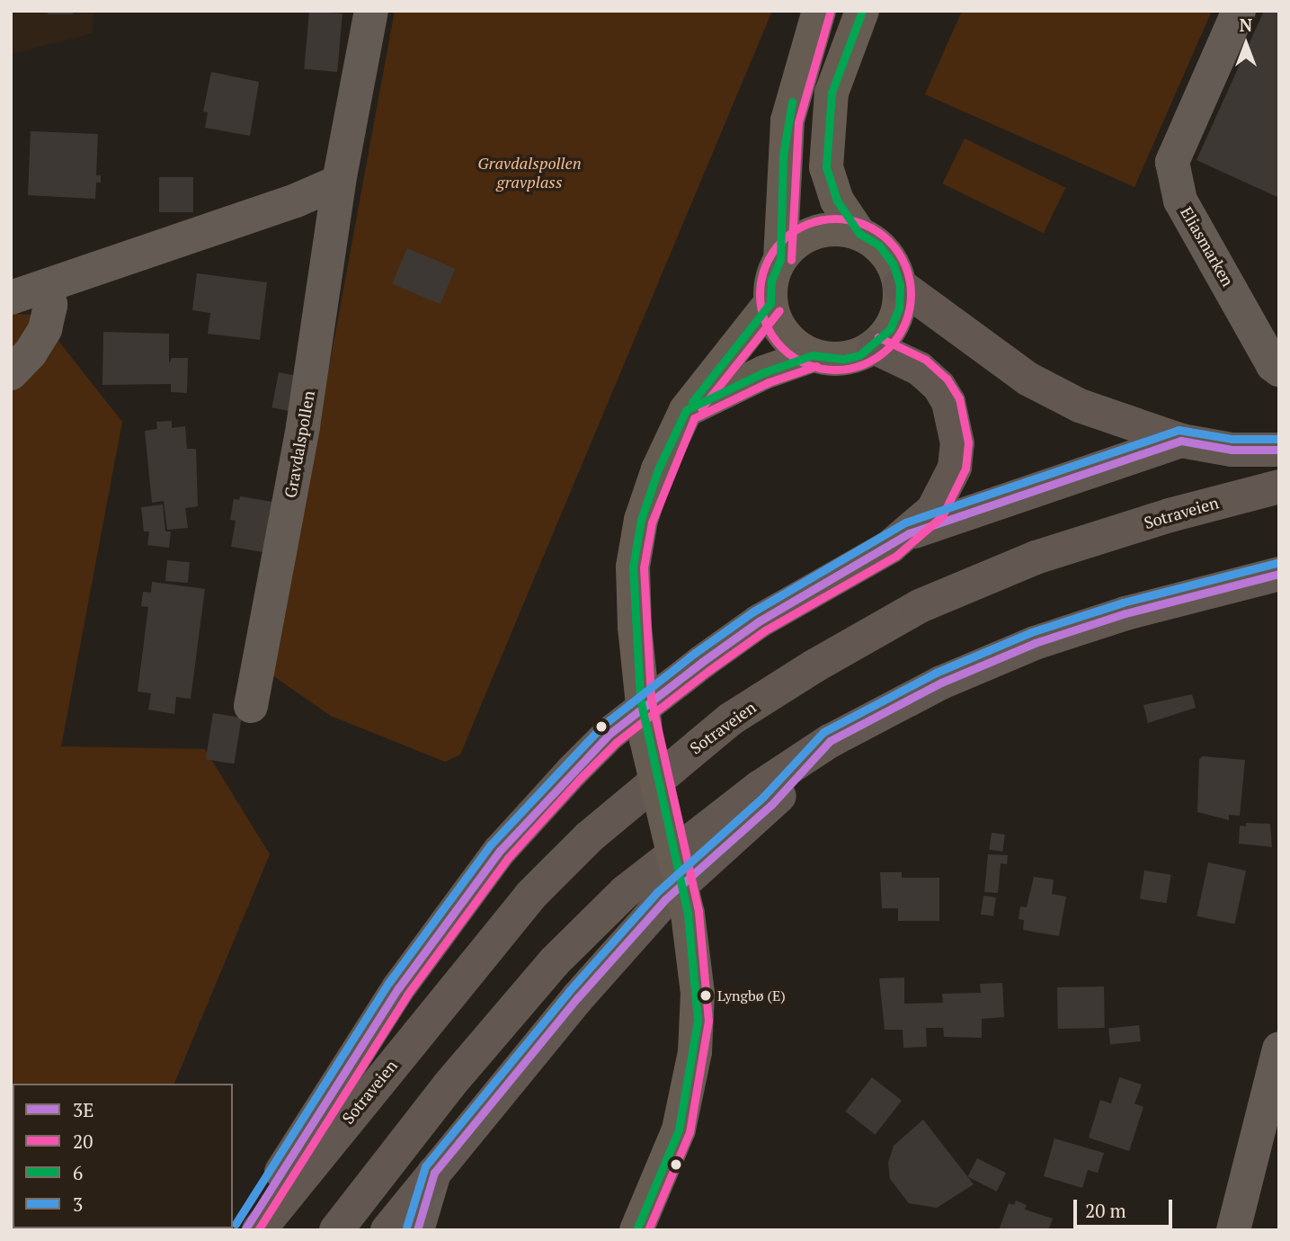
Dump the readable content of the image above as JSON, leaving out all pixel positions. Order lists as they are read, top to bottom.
{
  "streets": {
    "highway": ["Sotraveien"],
    "street": ["Eliasmarken", "Gravdalspollen"]
  },
  "parks": ["Gravdalspollen gravplass"],
  "places": ["Lyngbø (E)"],
  "lines": [
    "transit line 6",
    "transit line 20",
    "transit line 3",
    "transit line 3E"
  ],
  "legend": [
    "3E",
    "20",
    "6",
    "3"
  ],
  "scale_bar": "20 m",
  "north": "top"
}
